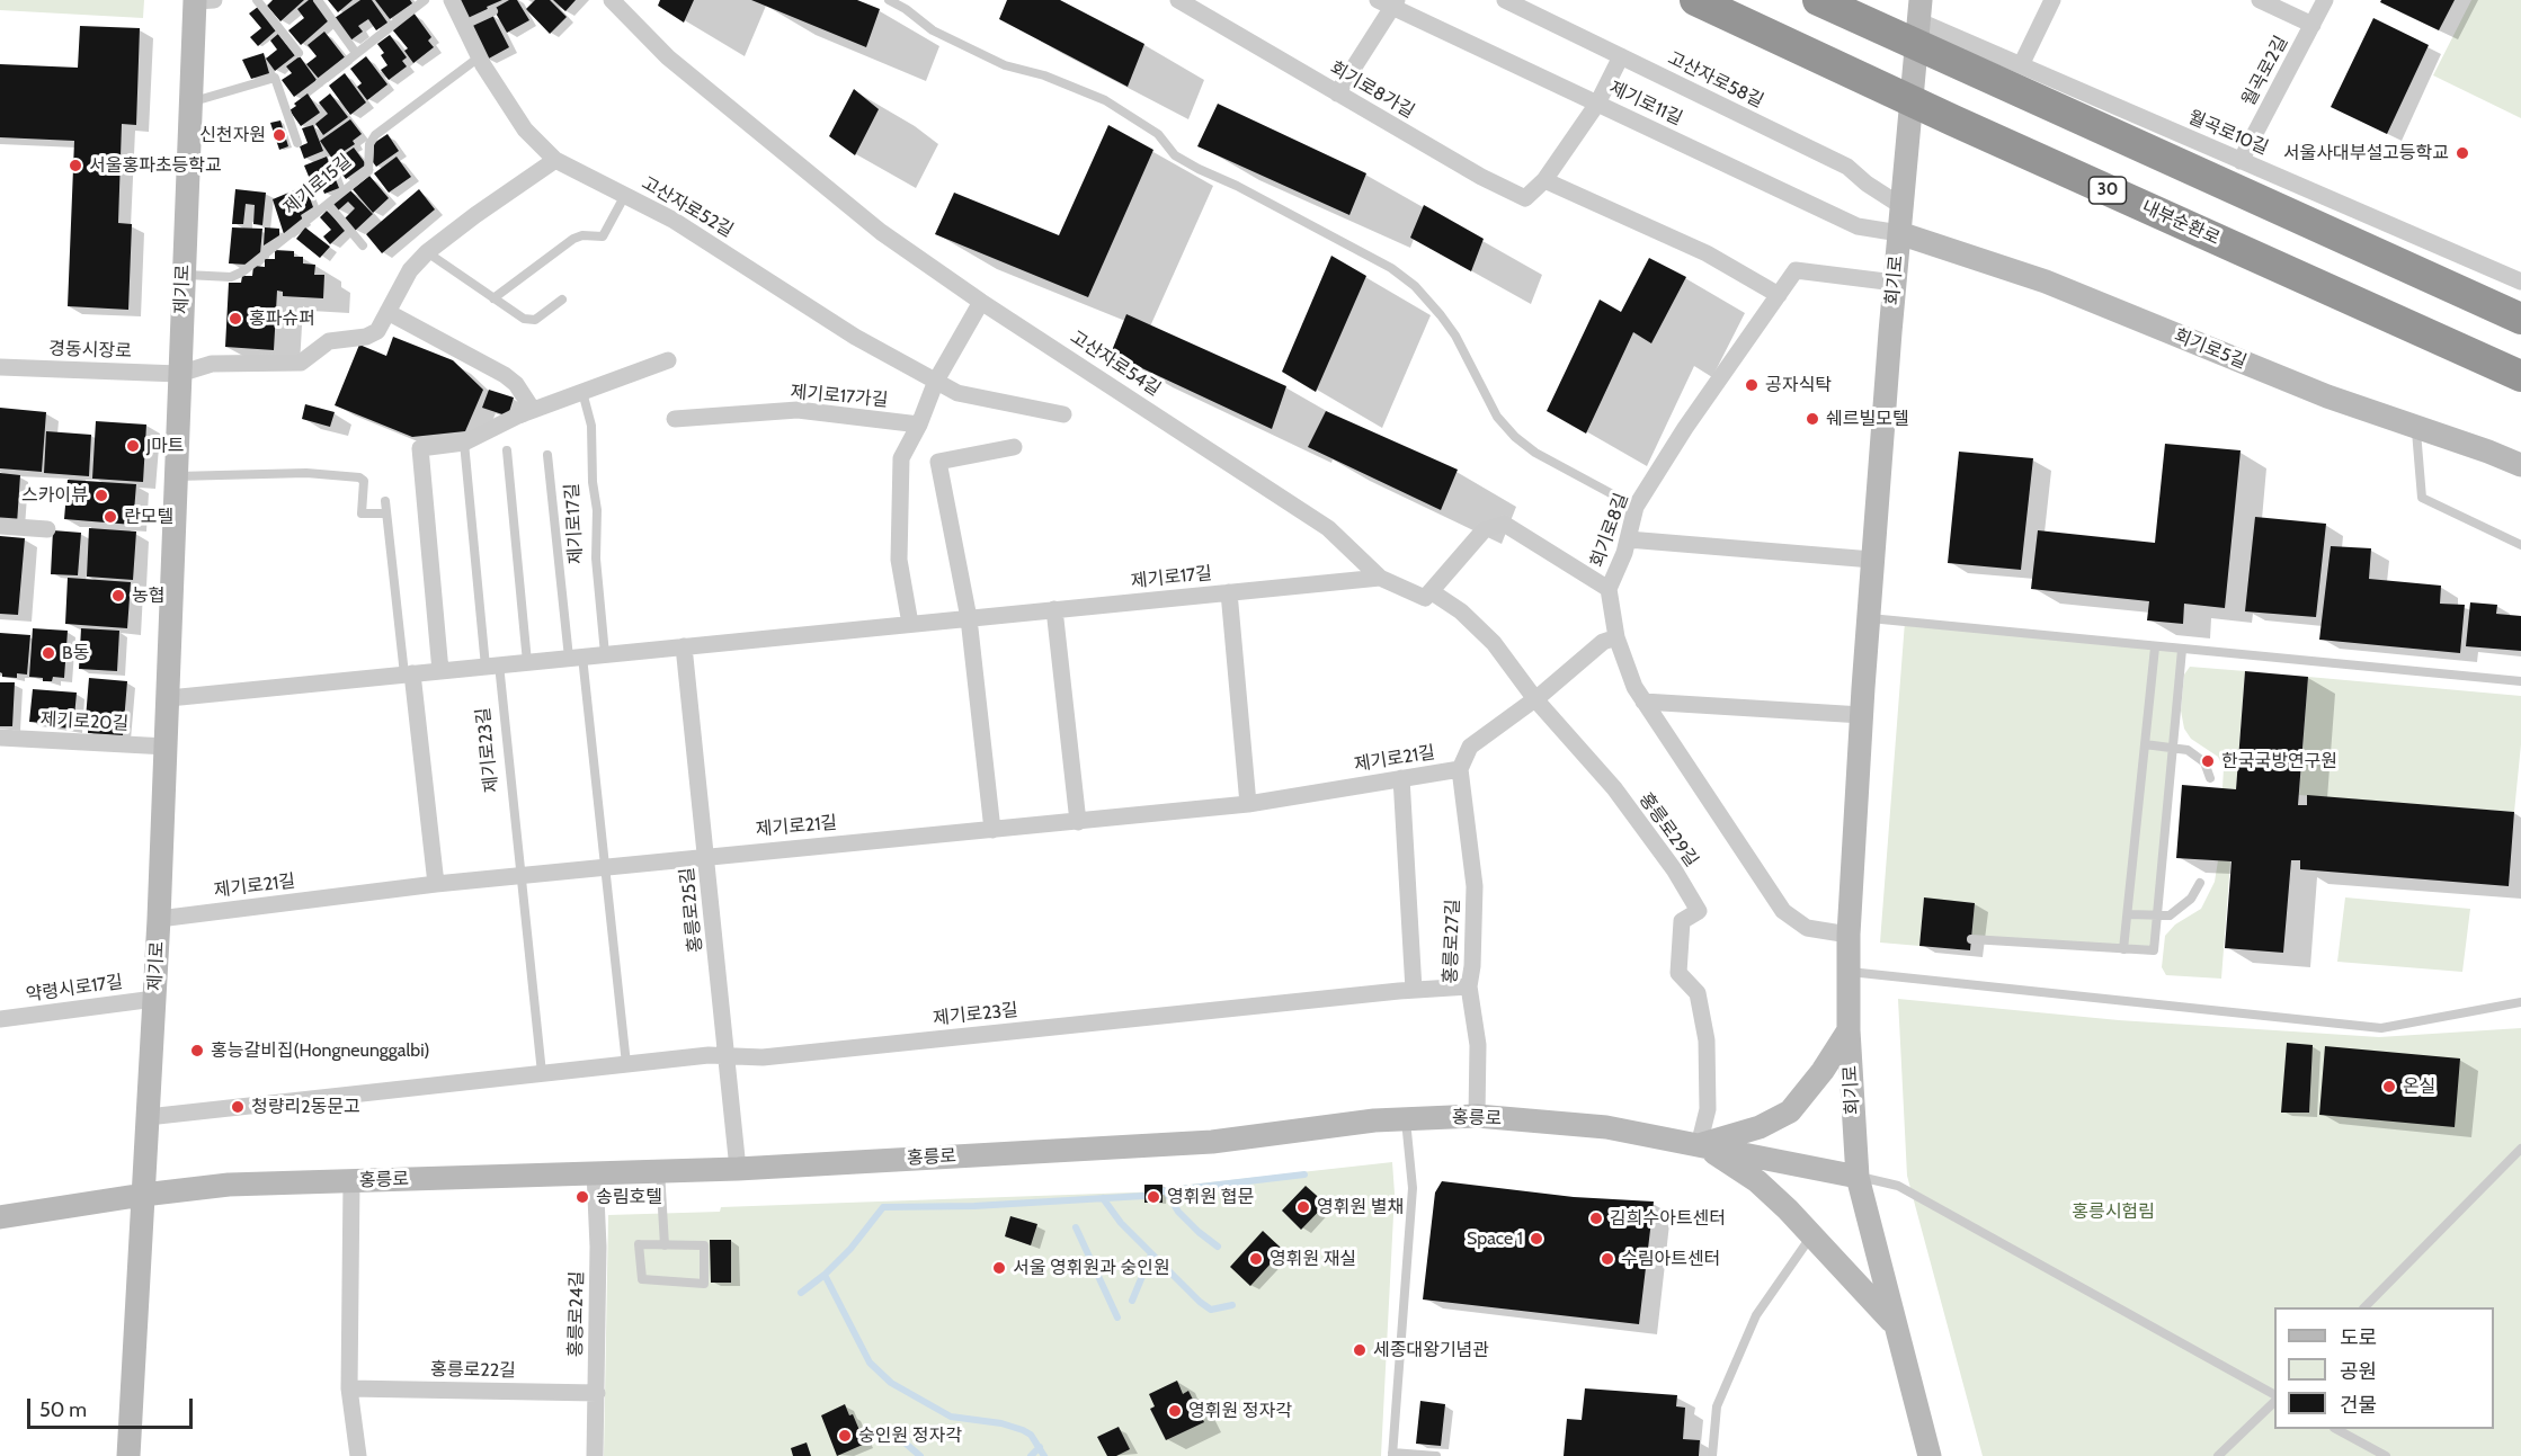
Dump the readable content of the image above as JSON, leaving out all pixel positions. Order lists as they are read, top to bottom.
{
  "streets": {
    "highway": ["30", "내부순환로"],
    "main road": [
      "회기로",
      "제기로",
      "회기로5길",
      "홍릉로"
    ],
    "street": [
      "월곡로2길",
      "고산자로58길",
      "회기로8가길",
      "제기로11길",
      "월곡로10길",
      "고산자로52길",
      "경동시장로",
      "고산자로54길",
      "제기로17가길",
      "제기로17길",
      "회기로8길",
      "제기로20길",
      "제기로23길",
      "제기로21길",
      "홍릉로29길",
      "홍릉로25길",
      "홍릉로27길",
      "약령시로17길",
      "홍릉로24길",
      "홍릉로22길"
    ],
    "lane": ["제기로15길"]
  },
  "crossings": [
    ["월곡로2길", "월곡로10길"],
    ["고산자로58길", "회기로8가길"],
    ["고산자로58길", "회기로"],
    ["회기로8가길", "제기로11길"],
    ["제기로11길", "회기로"],
    ["제기로11길", "회기로5길"],
    ["월곡로10길", "회기로"],
    ["제기로15길", "고산자로52길"],
    ["제기로15길", "제기로"],
    ["회기로", "회기로5길"],
    ["회기로", "회기로8길"],
    ["회기로", "홍릉로"],
    ["제기로", "경동시장로"],
    ["제기로", "제기로17길"],
    ["제기로", "제기로20길"],
    ["제기로", "제기로23길"],
    ["제기로", "제기로21길"],
    ["제기로", "약령시로17길"],
    ["제기로", "홍릉로"],
    ["고산자로54길", "제기로17길"],
    ["고산자로54길", "홍릉로29길"],
    ["제기로17길", "제기로23길"],
    ["제기로17길", "홍릉로25길"],
    ["회기로8길", "제기로21길"],
    ["제기로23길", "제기로21길"],
    ["제기로23길", "홍릉로25길"],
    ["제기로23길", "홍릉로27길"],
    ["제기로21길", "홍릉로29길"],
    ["제기로21길", "홍릉로25길"],
    ["제기로21길", "홍릉로27길"],
    ["홍릉로29길", "홍릉로"],
    ["홍릉로25길", "홍릉로"],
    ["홍릉로27길", "홍릉로"],
    ["홍릉로", "홍릉로24길"],
    ["홍릉로24길", "홍릉로22길"]
  ],
  "parks": ["홍릉시험림"],
  "places": [
    "신천자원",
    "서울사대부설고등학교",
    "서울홍파초등학교",
    "홍파슈퍼",
    "공자식탁",
    "쉐르빌모텔",
    "J마트",
    "스카이뷰",
    "란모텔",
    "농협",
    "B동",
    "한국국방연구원",
    "홍능갈비집(Hongneunggalbi)",
    "온실",
    "청량리2동문고",
    "송림호텔",
    "영휘원 협문",
    "영휘원 별채",
    "김희수아트센터",
    "Space 1",
    "영휘원 재실",
    "수림아트센터",
    "서울 영휘원과 숭인원",
    "세종대왕기념관",
    "영휘원 정자각",
    "숭인원 정자각"
  ],
  "legend": ["도로", "공원", "건물"],
  "scale_bar": "50 m"
}
